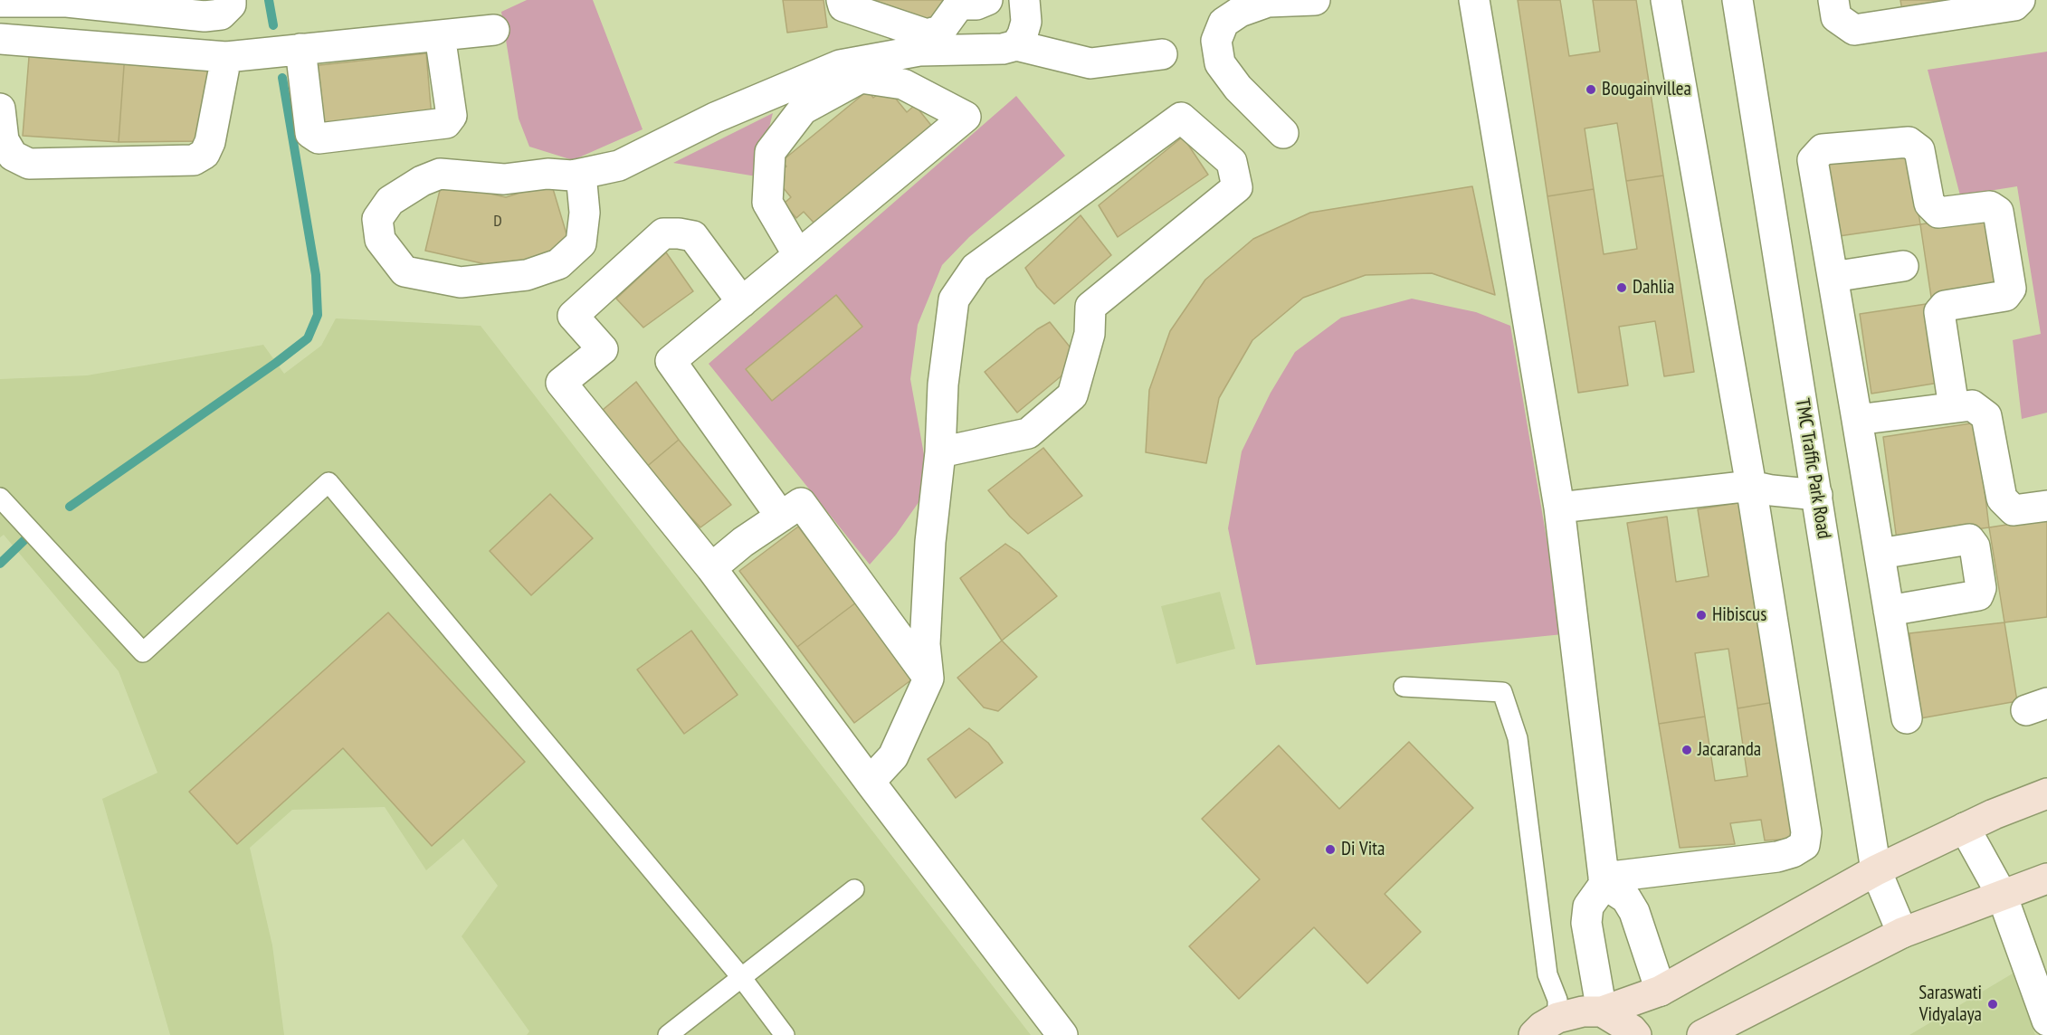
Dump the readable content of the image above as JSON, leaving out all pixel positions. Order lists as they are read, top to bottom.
{
  "streets": {
    "street": ["TMC Traffic Park Road"]
  },
  "places": [
    "Bougainvillea",
    "Dahlia",
    "Hibiscus",
    "Jacaranda",
    "Di Vita",
    "Saraswati Vidyalaya"
  ],
  "house_numbers": ["D"]
}
